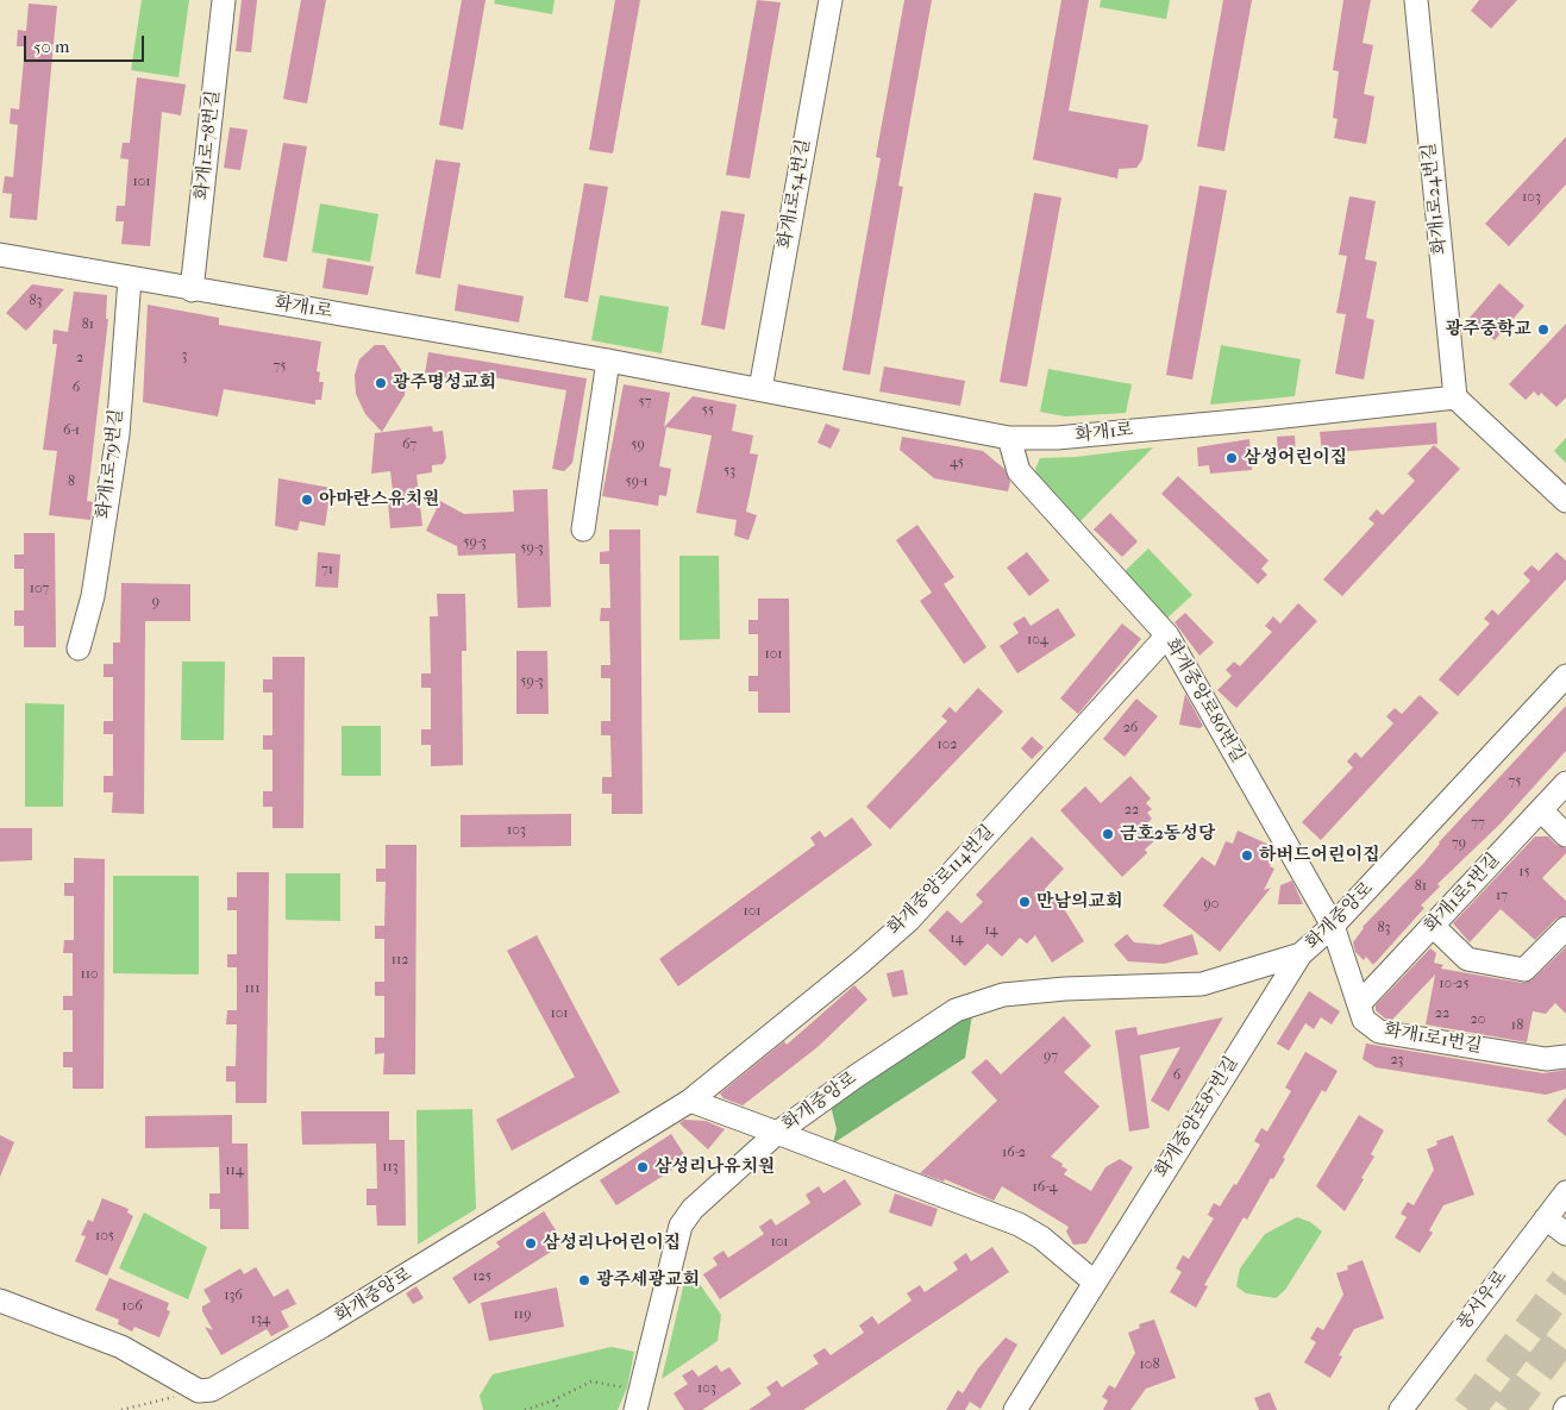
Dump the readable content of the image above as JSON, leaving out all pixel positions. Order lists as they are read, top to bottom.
{
  "streets": {
    "street": [
      "화개1로78번길",
      "화개1로54번길",
      "화개1로24번길",
      "화개1로",
      "화개1로79번길",
      "화개중앙로86번길",
      "화개중앙로114번길",
      "화개1로5번길",
      "화개중앙로",
      "화개1로1번길",
      "화개중앙로87번길",
      "풍서우로"
    ]
  },
  "crossings": [
    ["화개1로78번길", "화개1로"],
    ["화개1로54번길", "화개1로"],
    ["화개1로24번길", "화개1로"],
    ["화개1로", "화개1로79번길"],
    ["화개1로", "화개중앙로86번길"],
    ["화개중앙로86번길", "화개중앙로114번길"],
    ["화개중앙로86번길", "화개중앙로"],
    ["화개중앙로86번길", "화개1로1번길"],
    ["화개중앙로114번길", "화개중앙로"],
    ["화개1로5번길", "화개1로1번길"],
    ["화개중앙로", "화개1로1번길"],
    ["화개중앙로", "화개중앙로87번길"]
  ],
  "places": [
    "광주중학교",
    "광주명성교회",
    "삼성어린이집",
    "아마란스유치원",
    "금호2동성당",
    "하버드어린이집",
    "만남의교회",
    "삼성리나유치원",
    "삼성리나어린이집",
    "광주세광교회"
  ],
  "house_numbers": [
    "101",
    "103",
    "83",
    "81",
    "3",
    "2",
    "75",
    "6",
    "57",
    "55",
    "6-1",
    "67",
    "59",
    "45",
    "53",
    "8",
    "59-1",
    "59-3",
    "59-3",
    "71",
    "107",
    "9",
    "104",
    "101",
    "59-3",
    "26",
    "102",
    "75",
    "22",
    "77",
    "103",
    "79",
    "15",
    "81",
    "17",
    "90",
    "101",
    "83",
    "14",
    "14",
    "112",
    "110",
    "10-25",
    "111",
    "101",
    "22",
    "20",
    "18",
    "97",
    "23",
    "6",
    "16-2",
    "113",
    "114",
    "16-4",
    "105",
    "101",
    "125",
    "136",
    "106",
    "119",
    "134",
    "108",
    "103"
  ],
  "scale_bar": "50 m"
}
